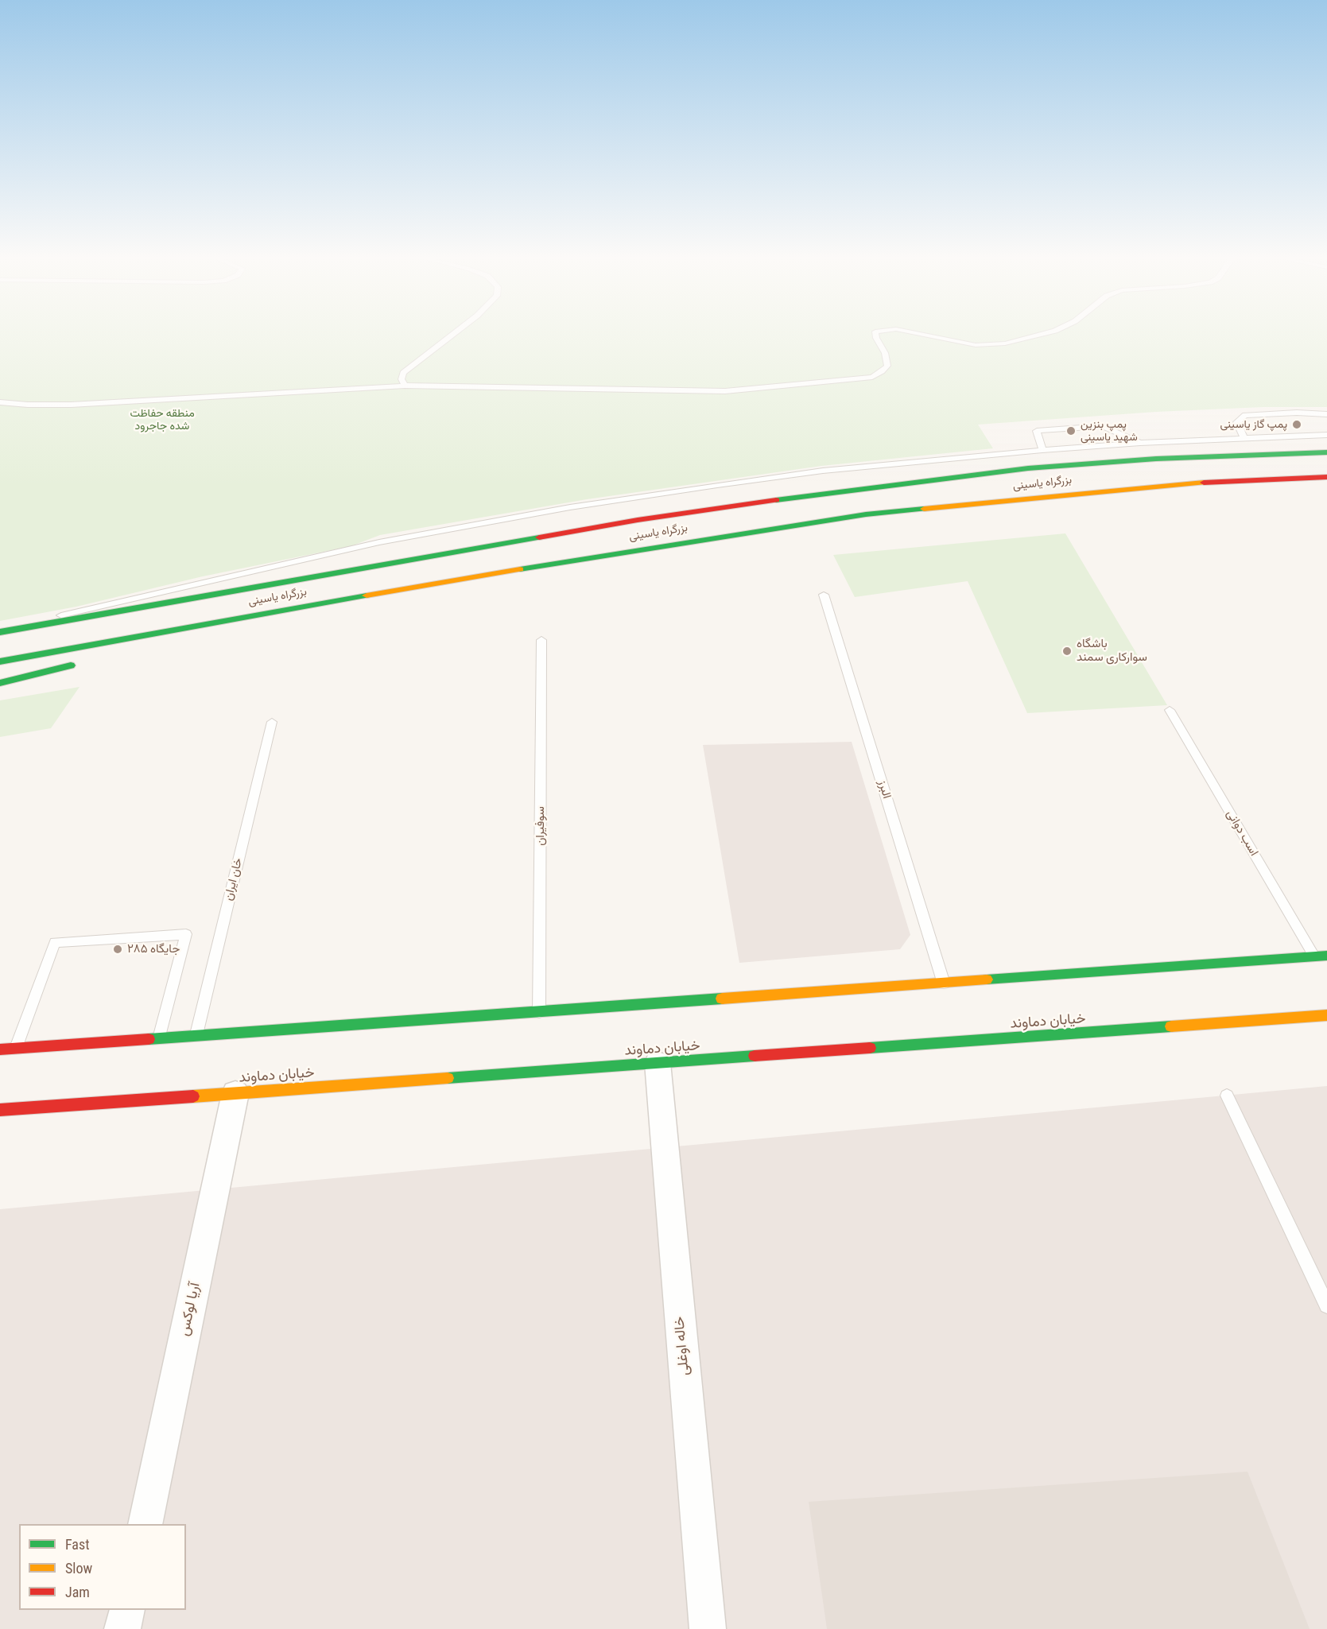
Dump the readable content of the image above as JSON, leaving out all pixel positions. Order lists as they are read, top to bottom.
{
  "streets": {
    "main road": ["بزرگراه یاسینی", "خیابان دماوند"],
    "street": ["آریا لوکس", "خاله اوغلی"],
    "lane": [
      "البرز",
      "سوفیران",
      "اسب دوانی",
      "خان ایران"
    ]
  },
  "crossings": [
    ["خیابان دماوند", "آریا لوکس"],
    ["خیابان دماوند", "خاله اوغلی"]
  ],
  "parks": ["منطقه حفاظت شده جاجرود"],
  "places": [
    "پمپ گاز یاسینی",
    "پمپ بنزین شهید یاسینی",
    "باشگاه سوارکاری سمند",
    "جایگاه ۲۸۵"
  ],
  "legend": ["Fast", "Slow", "Jam"]
}
